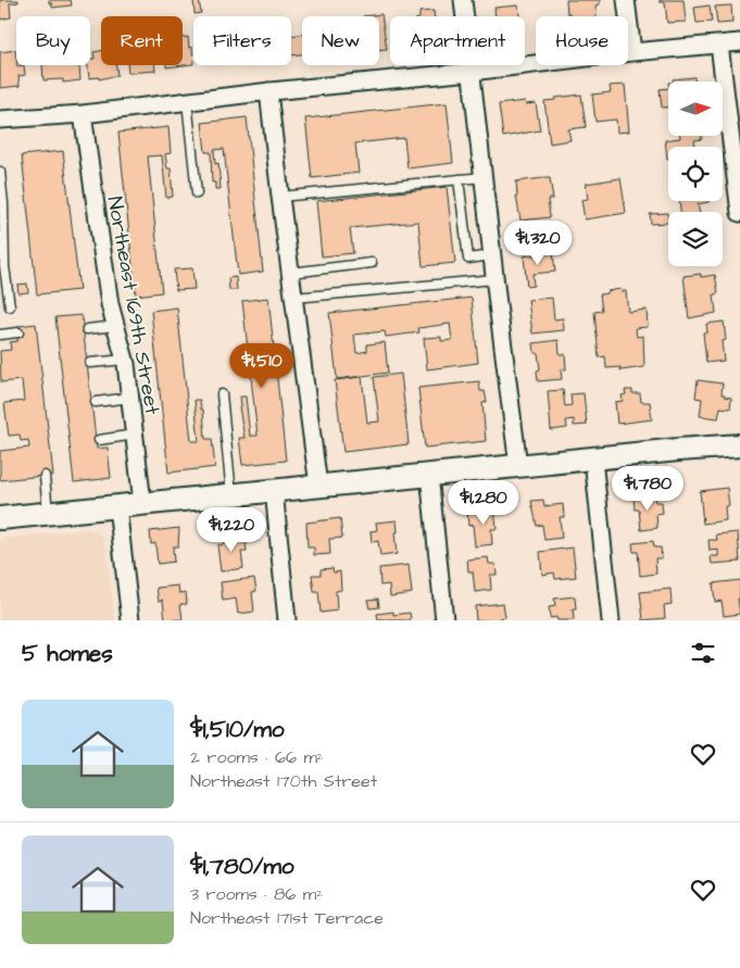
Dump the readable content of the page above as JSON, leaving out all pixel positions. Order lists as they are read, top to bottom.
{
  "streets": {
    "street": ["Northeast 169th Street"]
  },
  "north": "right",
  "page": {
    "chip": [
      "Buy",
      "Rent",
      "Filters",
      "New",
      "Apartment",
      "House"
    ],
    "price": [
      "$1,320",
      "$1,510",
      "$1,780",
      "$1,280",
      "$1,220"
    ],
    "heading": "5 homes",
    "list": [
      {
        "name": "$1,510/mo",
        "note": "2 rooms · 66 m² · Northeast 170th Street"
      },
      {
        "name": "$1,780/mo",
        "note": "3 rooms · 86 m² · Northeast 171st Terrace"
      }
    ]
  }
}
